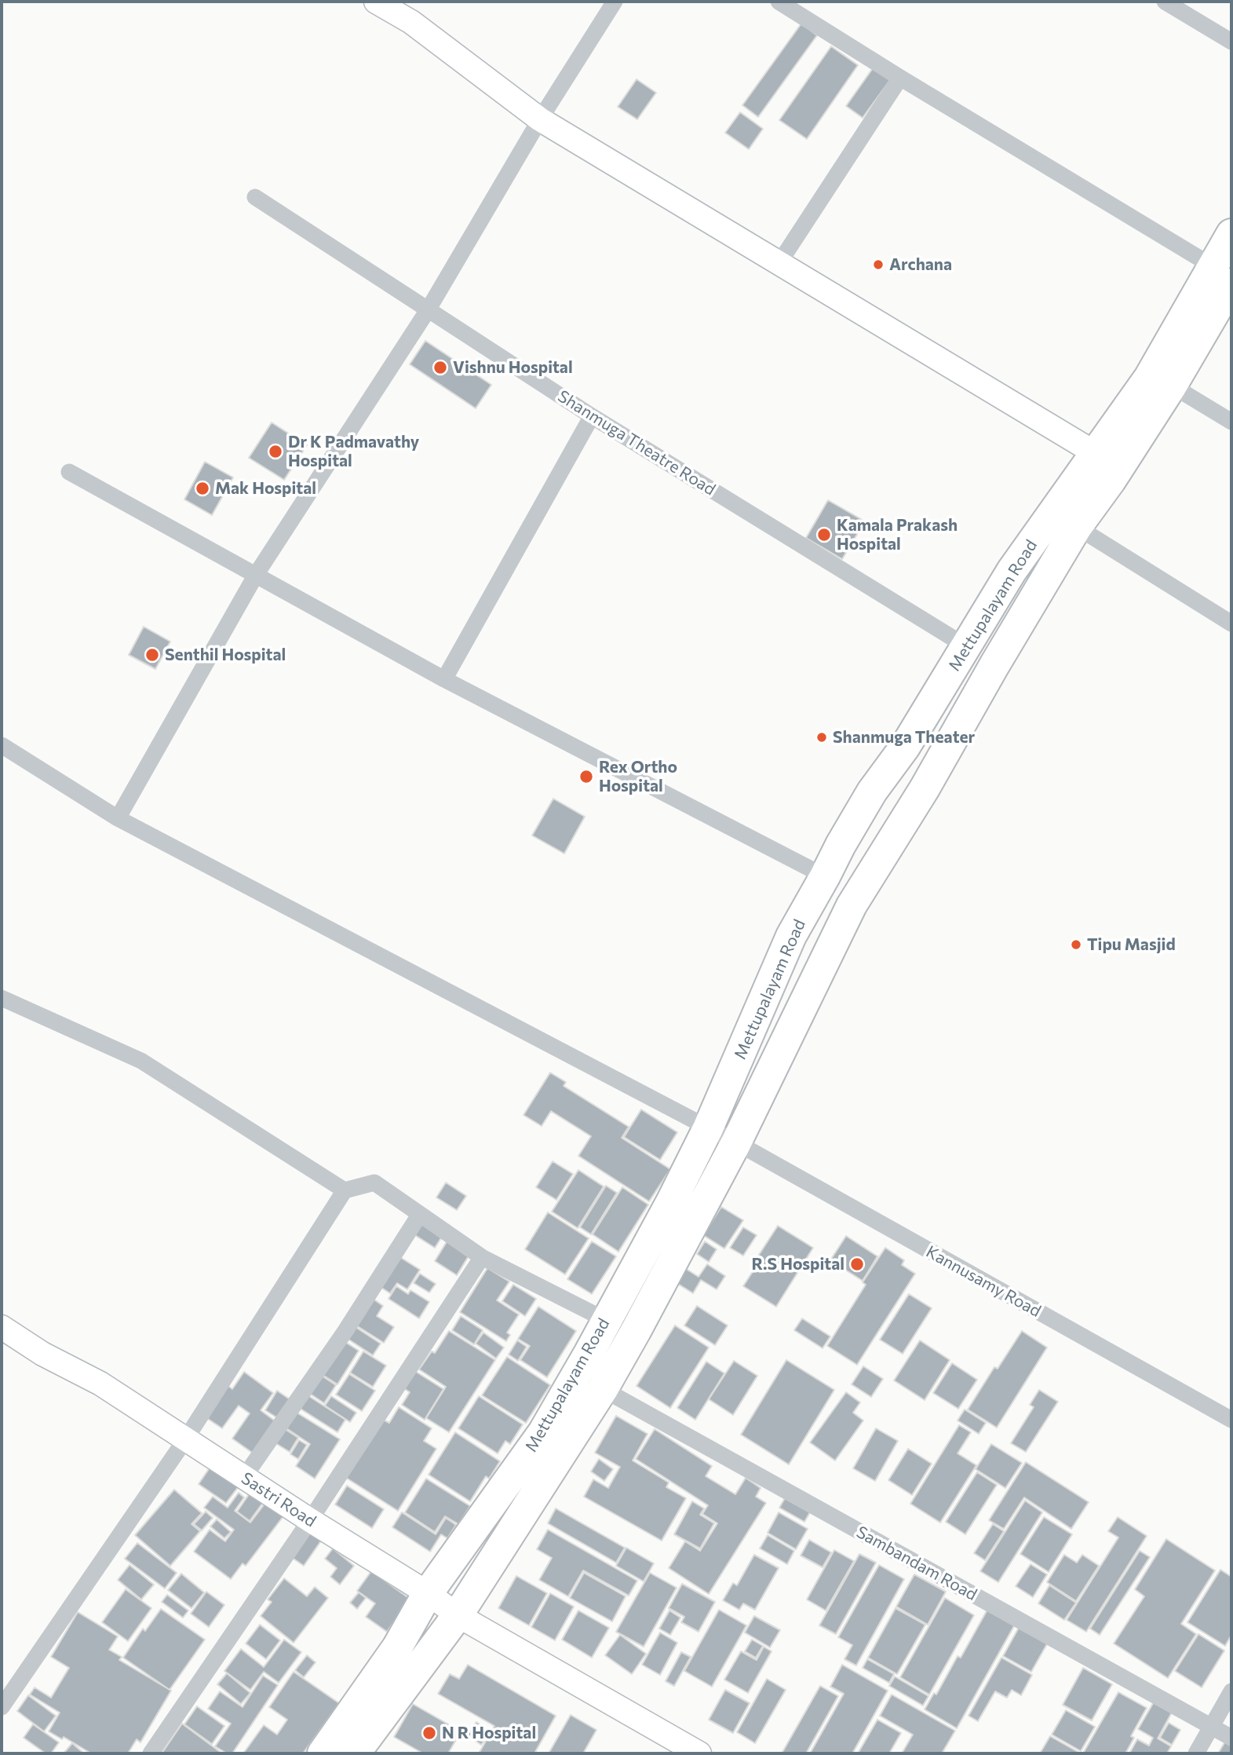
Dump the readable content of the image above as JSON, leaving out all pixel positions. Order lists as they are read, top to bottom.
{
  "streets": {
    "highway": ["Mettupalayam Road"],
    "main road": ["Sastri Road"],
    "street": ["Shanmuga Theatre Road", "Kannusamy Road", "Sambandam Road"]
  },
  "crossings": [
    ["Shanmuga Theatre Road", "Mettupalayam Road"],
    ["Mettupalayam Road", "Kannusamy Road"],
    ["Mettupalayam Road", "Sastri Road"],
    ["Mettupalayam Road", "Sambandam Road"]
  ],
  "places": [
    "Archana",
    "Vishnu Hospital",
    "Dr K Padmavathy Hospital",
    "Mak Hospital",
    "Kamala Prakash Hospital",
    "Senthil Hospital",
    "Shanmuga Theater",
    "Rex Ortho Hospital",
    "Tipu Masjid",
    "R.S Hospital",
    "N R Hospital"
  ]
}
